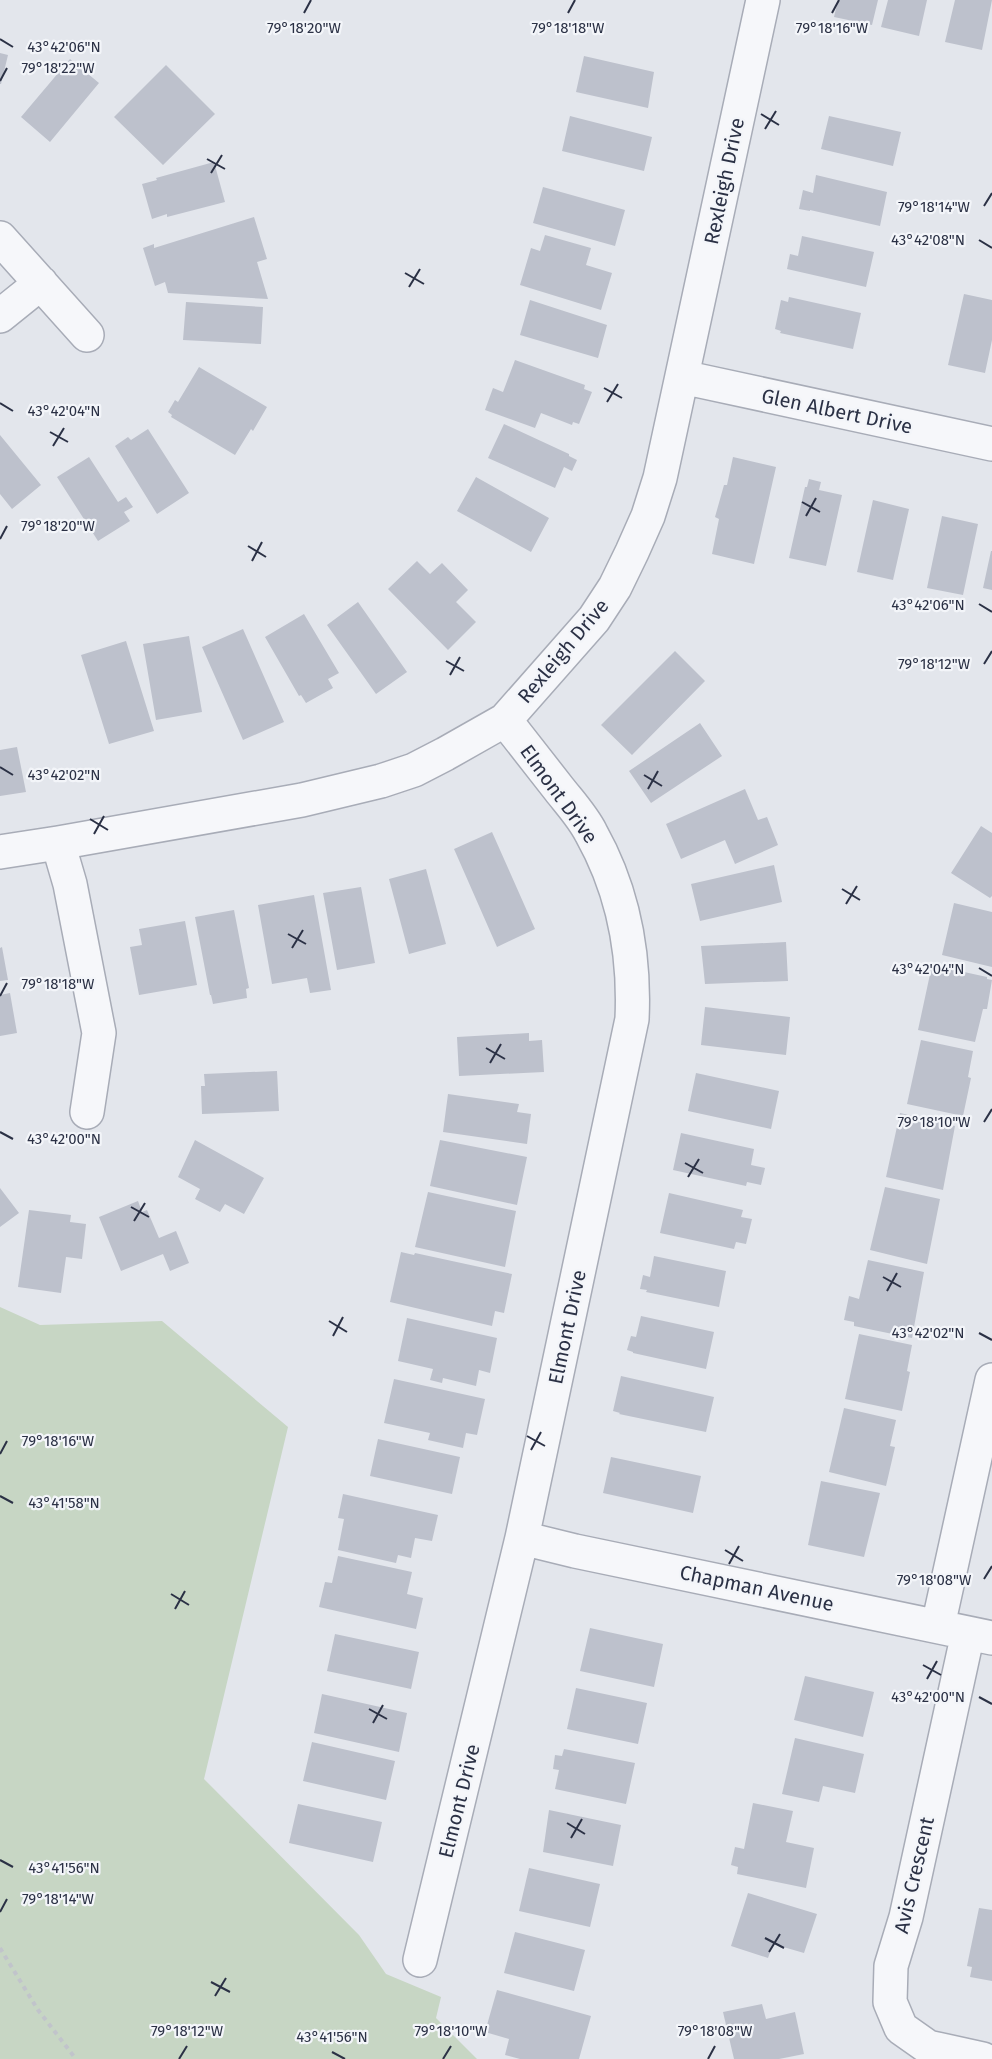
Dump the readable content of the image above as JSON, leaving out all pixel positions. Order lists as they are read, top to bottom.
{
  "streets": {
    "street": [
      "Rexleigh Drive",
      "Glen Albert Drive",
      "Elmont Drive",
      "Chapman Avenue",
      "Avis Crescent"
    ]
  },
  "crossings": [
    ["Rexleigh Drive", "Glen Albert Drive"],
    ["Rexleigh Drive", "Elmont Drive"],
    ["Elmont Drive", "Chapman Avenue"],
    ["Chapman Avenue", "Avis Crescent"]
  ],
  "coordinates": [
    "79°18'20\"W",
    "79°18'18\"W",
    "79°18'16\"W",
    "43°42'06\"N",
    "79°18'22\"W",
    "79°18'14\"W",
    "43°42'08\"N",
    "43°42'04\"N",
    "79°18'12\"W",
    "43°42'02\"N",
    "79°18'10\"W",
    "43°42'00\"N",
    "43°41'58\"N",
    "79°18'08\"W",
    "43°41'56\"N"
  ]
}
